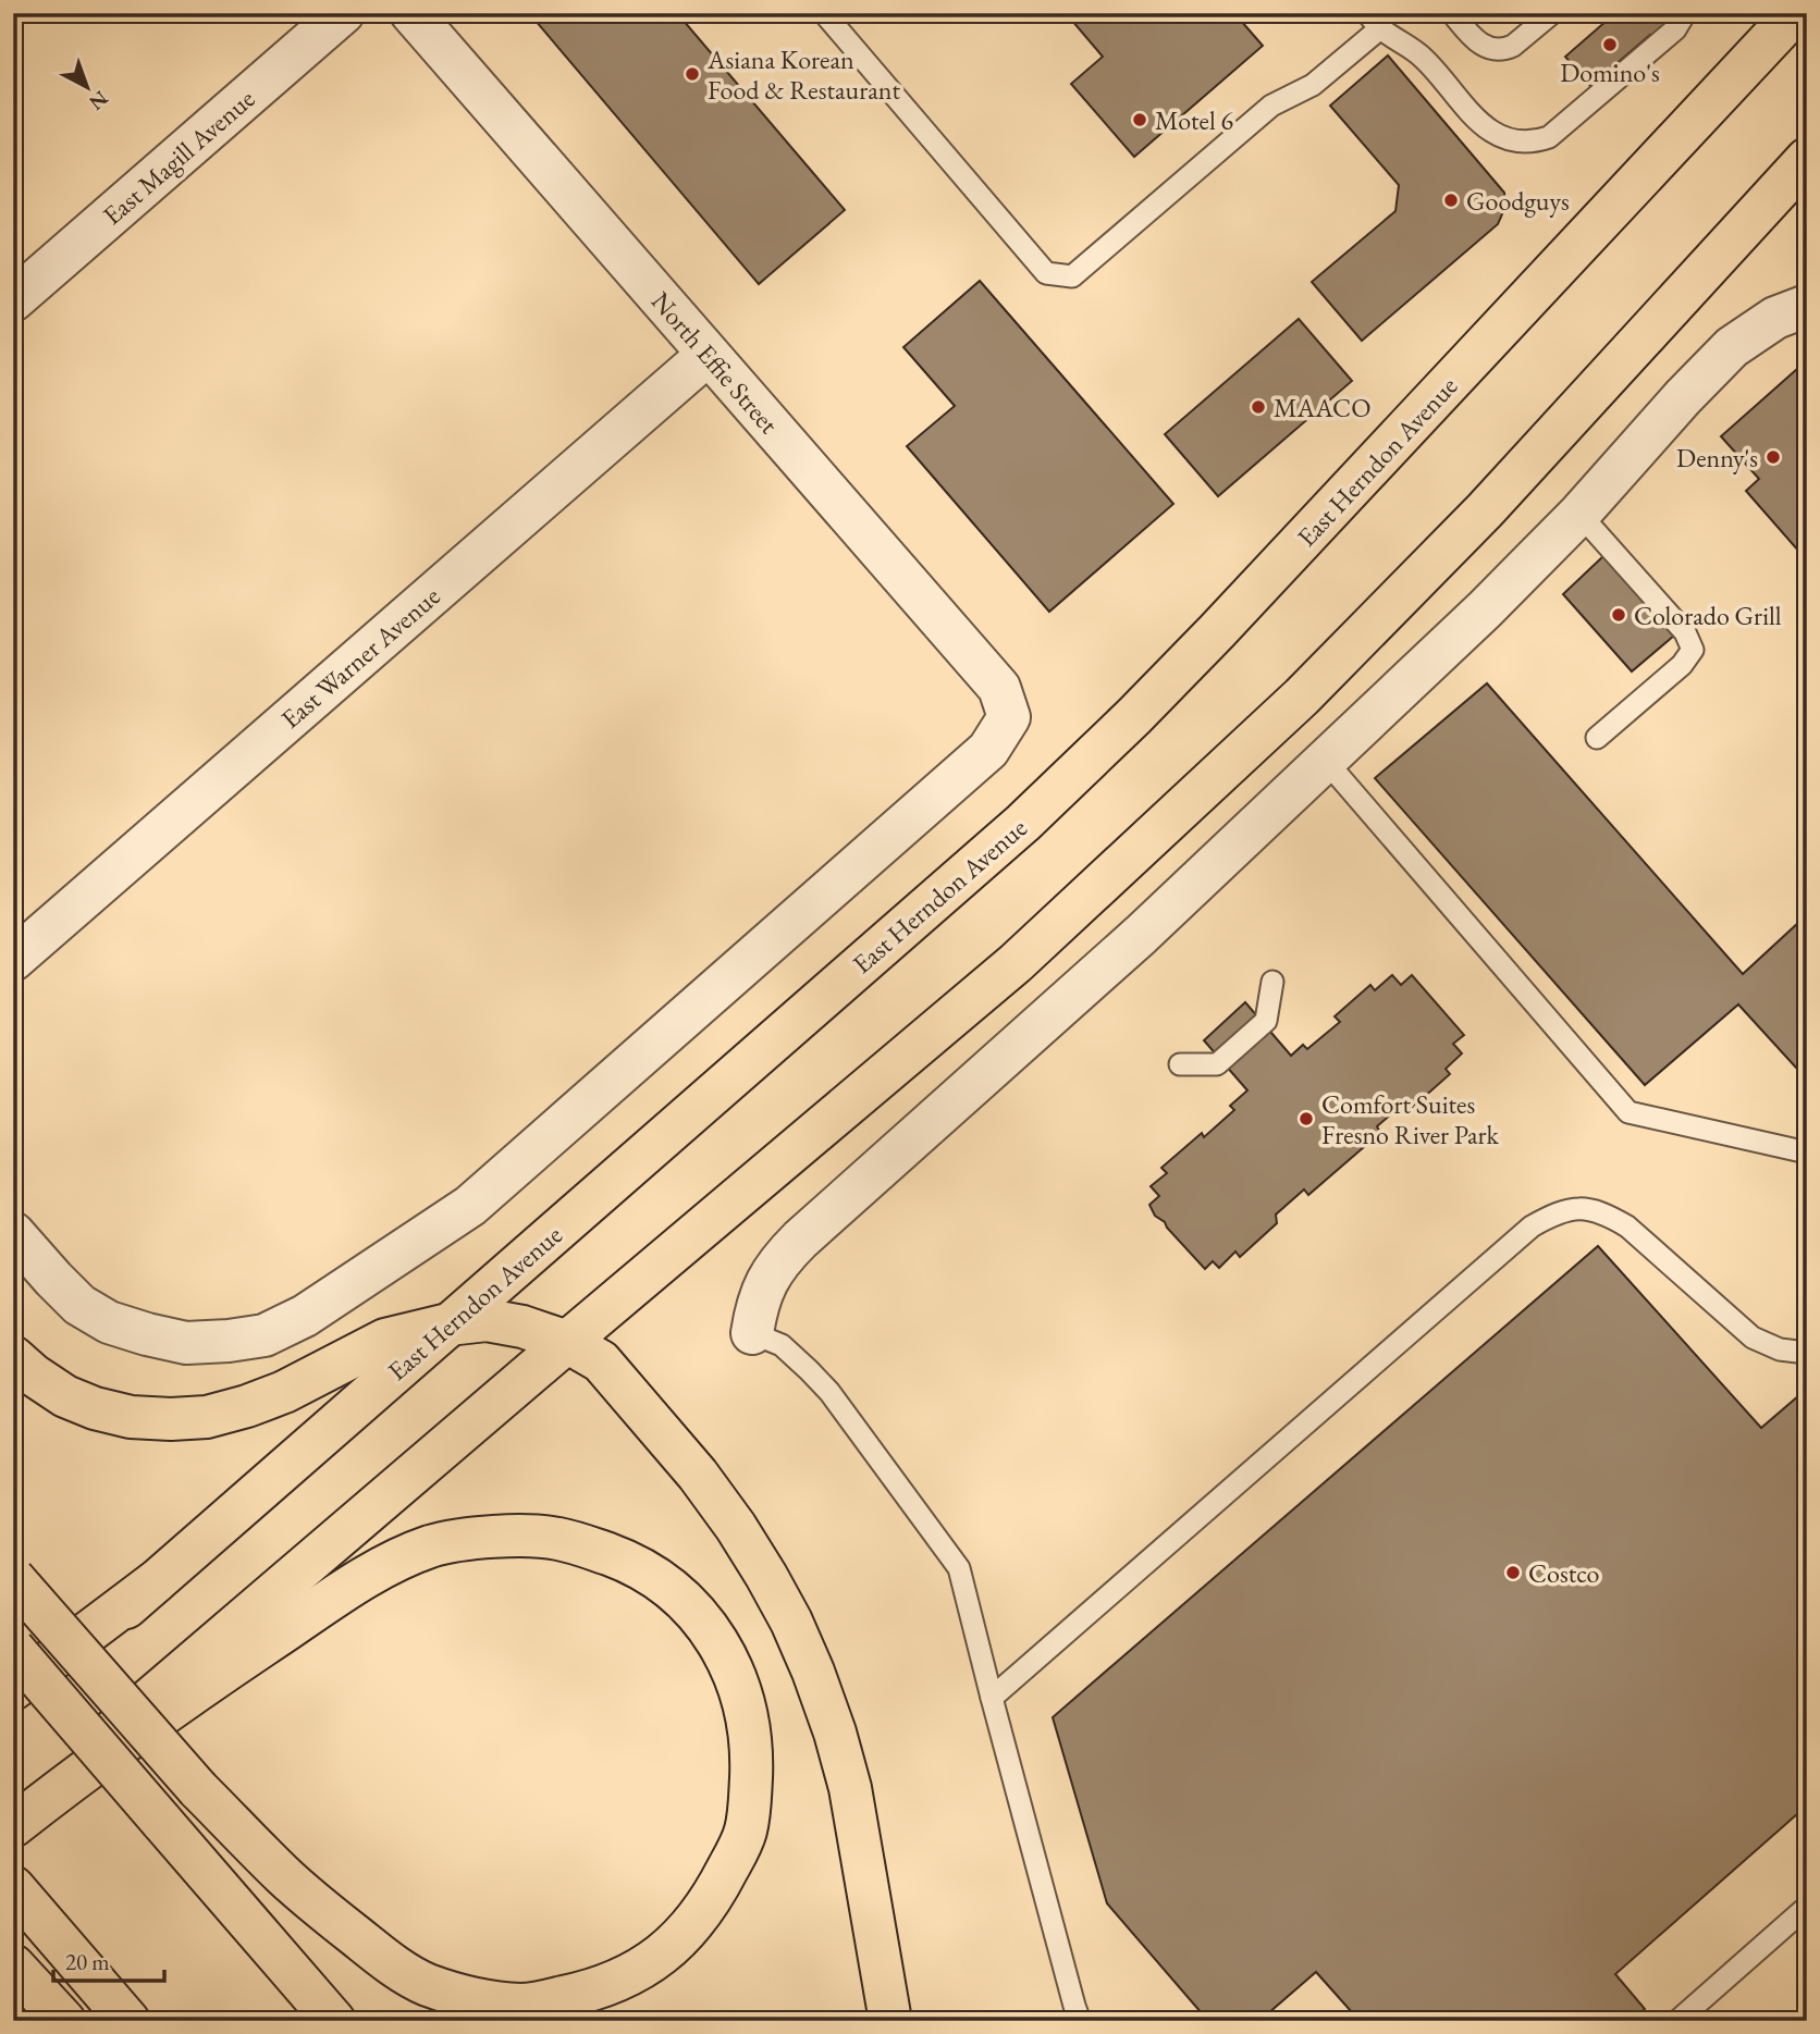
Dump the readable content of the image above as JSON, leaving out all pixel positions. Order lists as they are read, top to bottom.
{
  "streets": {
    "main road": ["East Herndon Avenue"],
    "street": ["East Magill Avenue", "North Effie Street", "East Warner Avenue"]
  },
  "crossings": [
    ["North Effie Street", "East Warner Avenue"]
  ],
  "places": [
    "Domino's",
    "Asiana Korean Food & Restaurant",
    "Motel 6",
    "Goodguys",
    "MAACO",
    "Denny's",
    "Colorado Grill",
    "Comfort Suites Fresno River Park",
    "Costco"
  ],
  "scale_bar": "20 m",
  "north": "bottom right"
}
